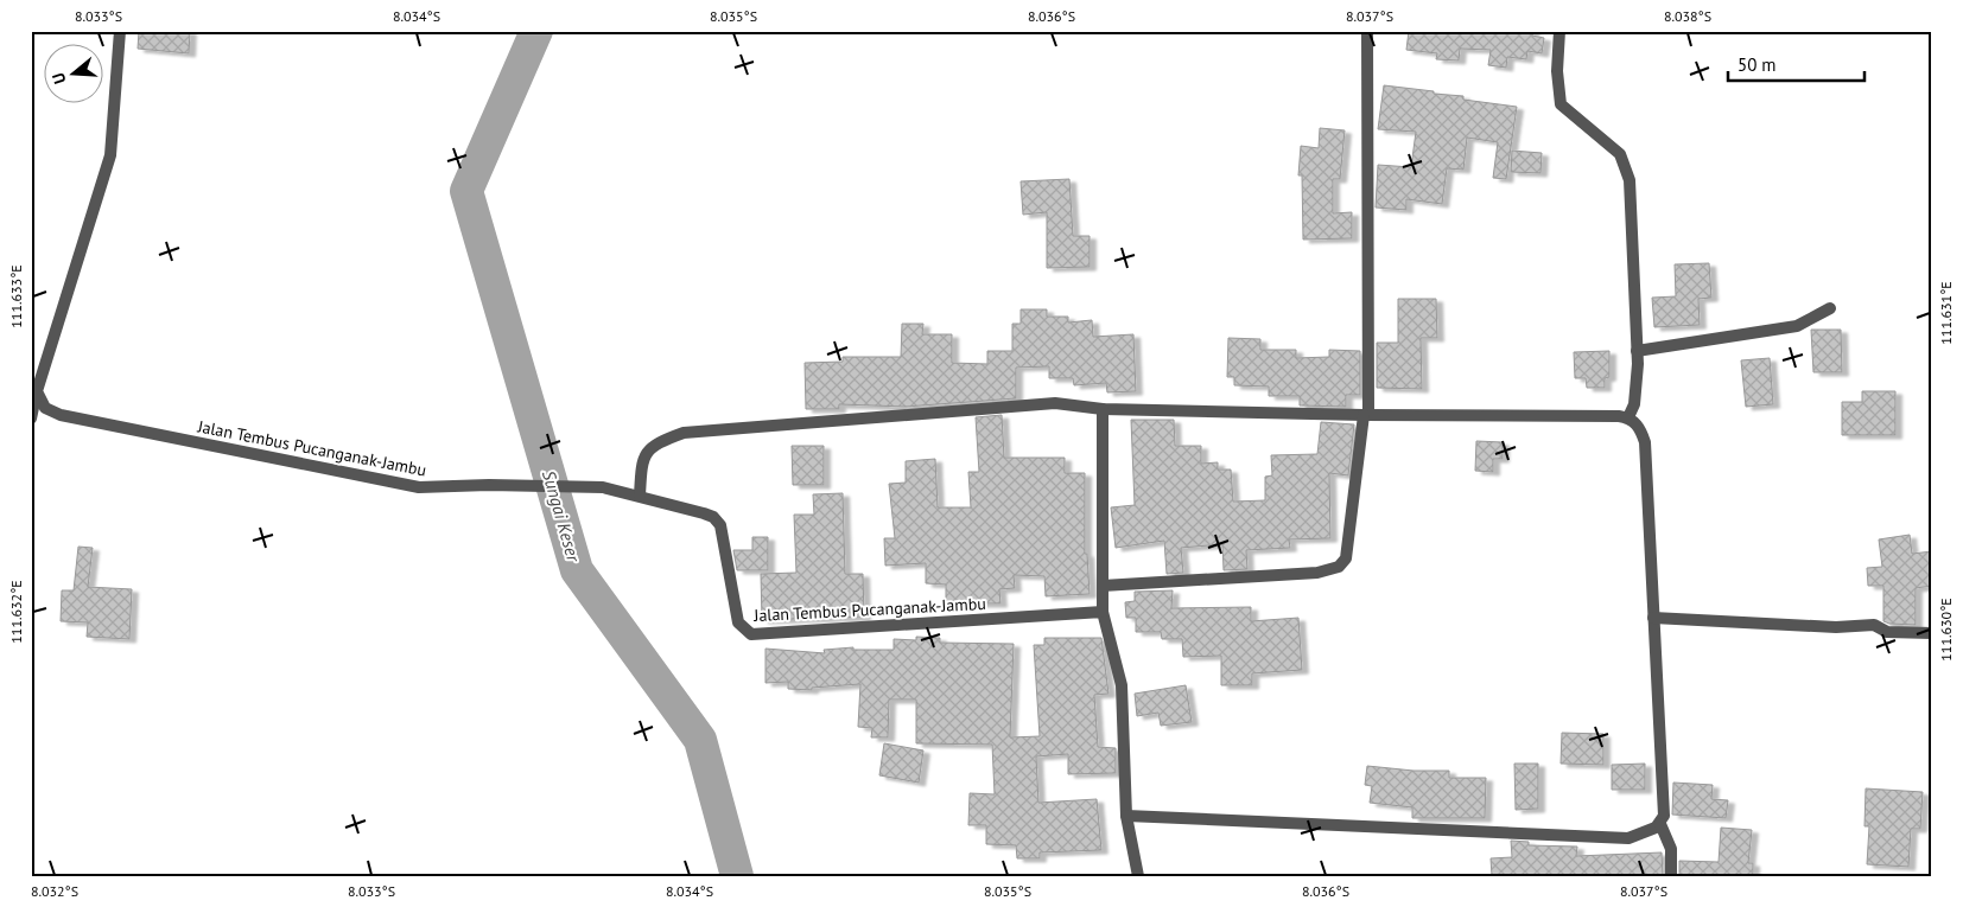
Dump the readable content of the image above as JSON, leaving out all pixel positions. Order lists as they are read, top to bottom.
{
  "streets": {
    "street": ["Jalan Tembus Pucanganak-Jambu"]
  },
  "water": ["Sungai Keser"],
  "scale_bar": "50 m",
  "north": "left",
  "coordinates": [
    "8.033°S",
    "8.034°S",
    "8.035°S",
    "8.036°S",
    "8.037°S",
    "8.038°S",
    "111.633°E",
    "111.631°E",
    "111.632°E",
    "111.630°E",
    "8.032°S"
  ]
}
